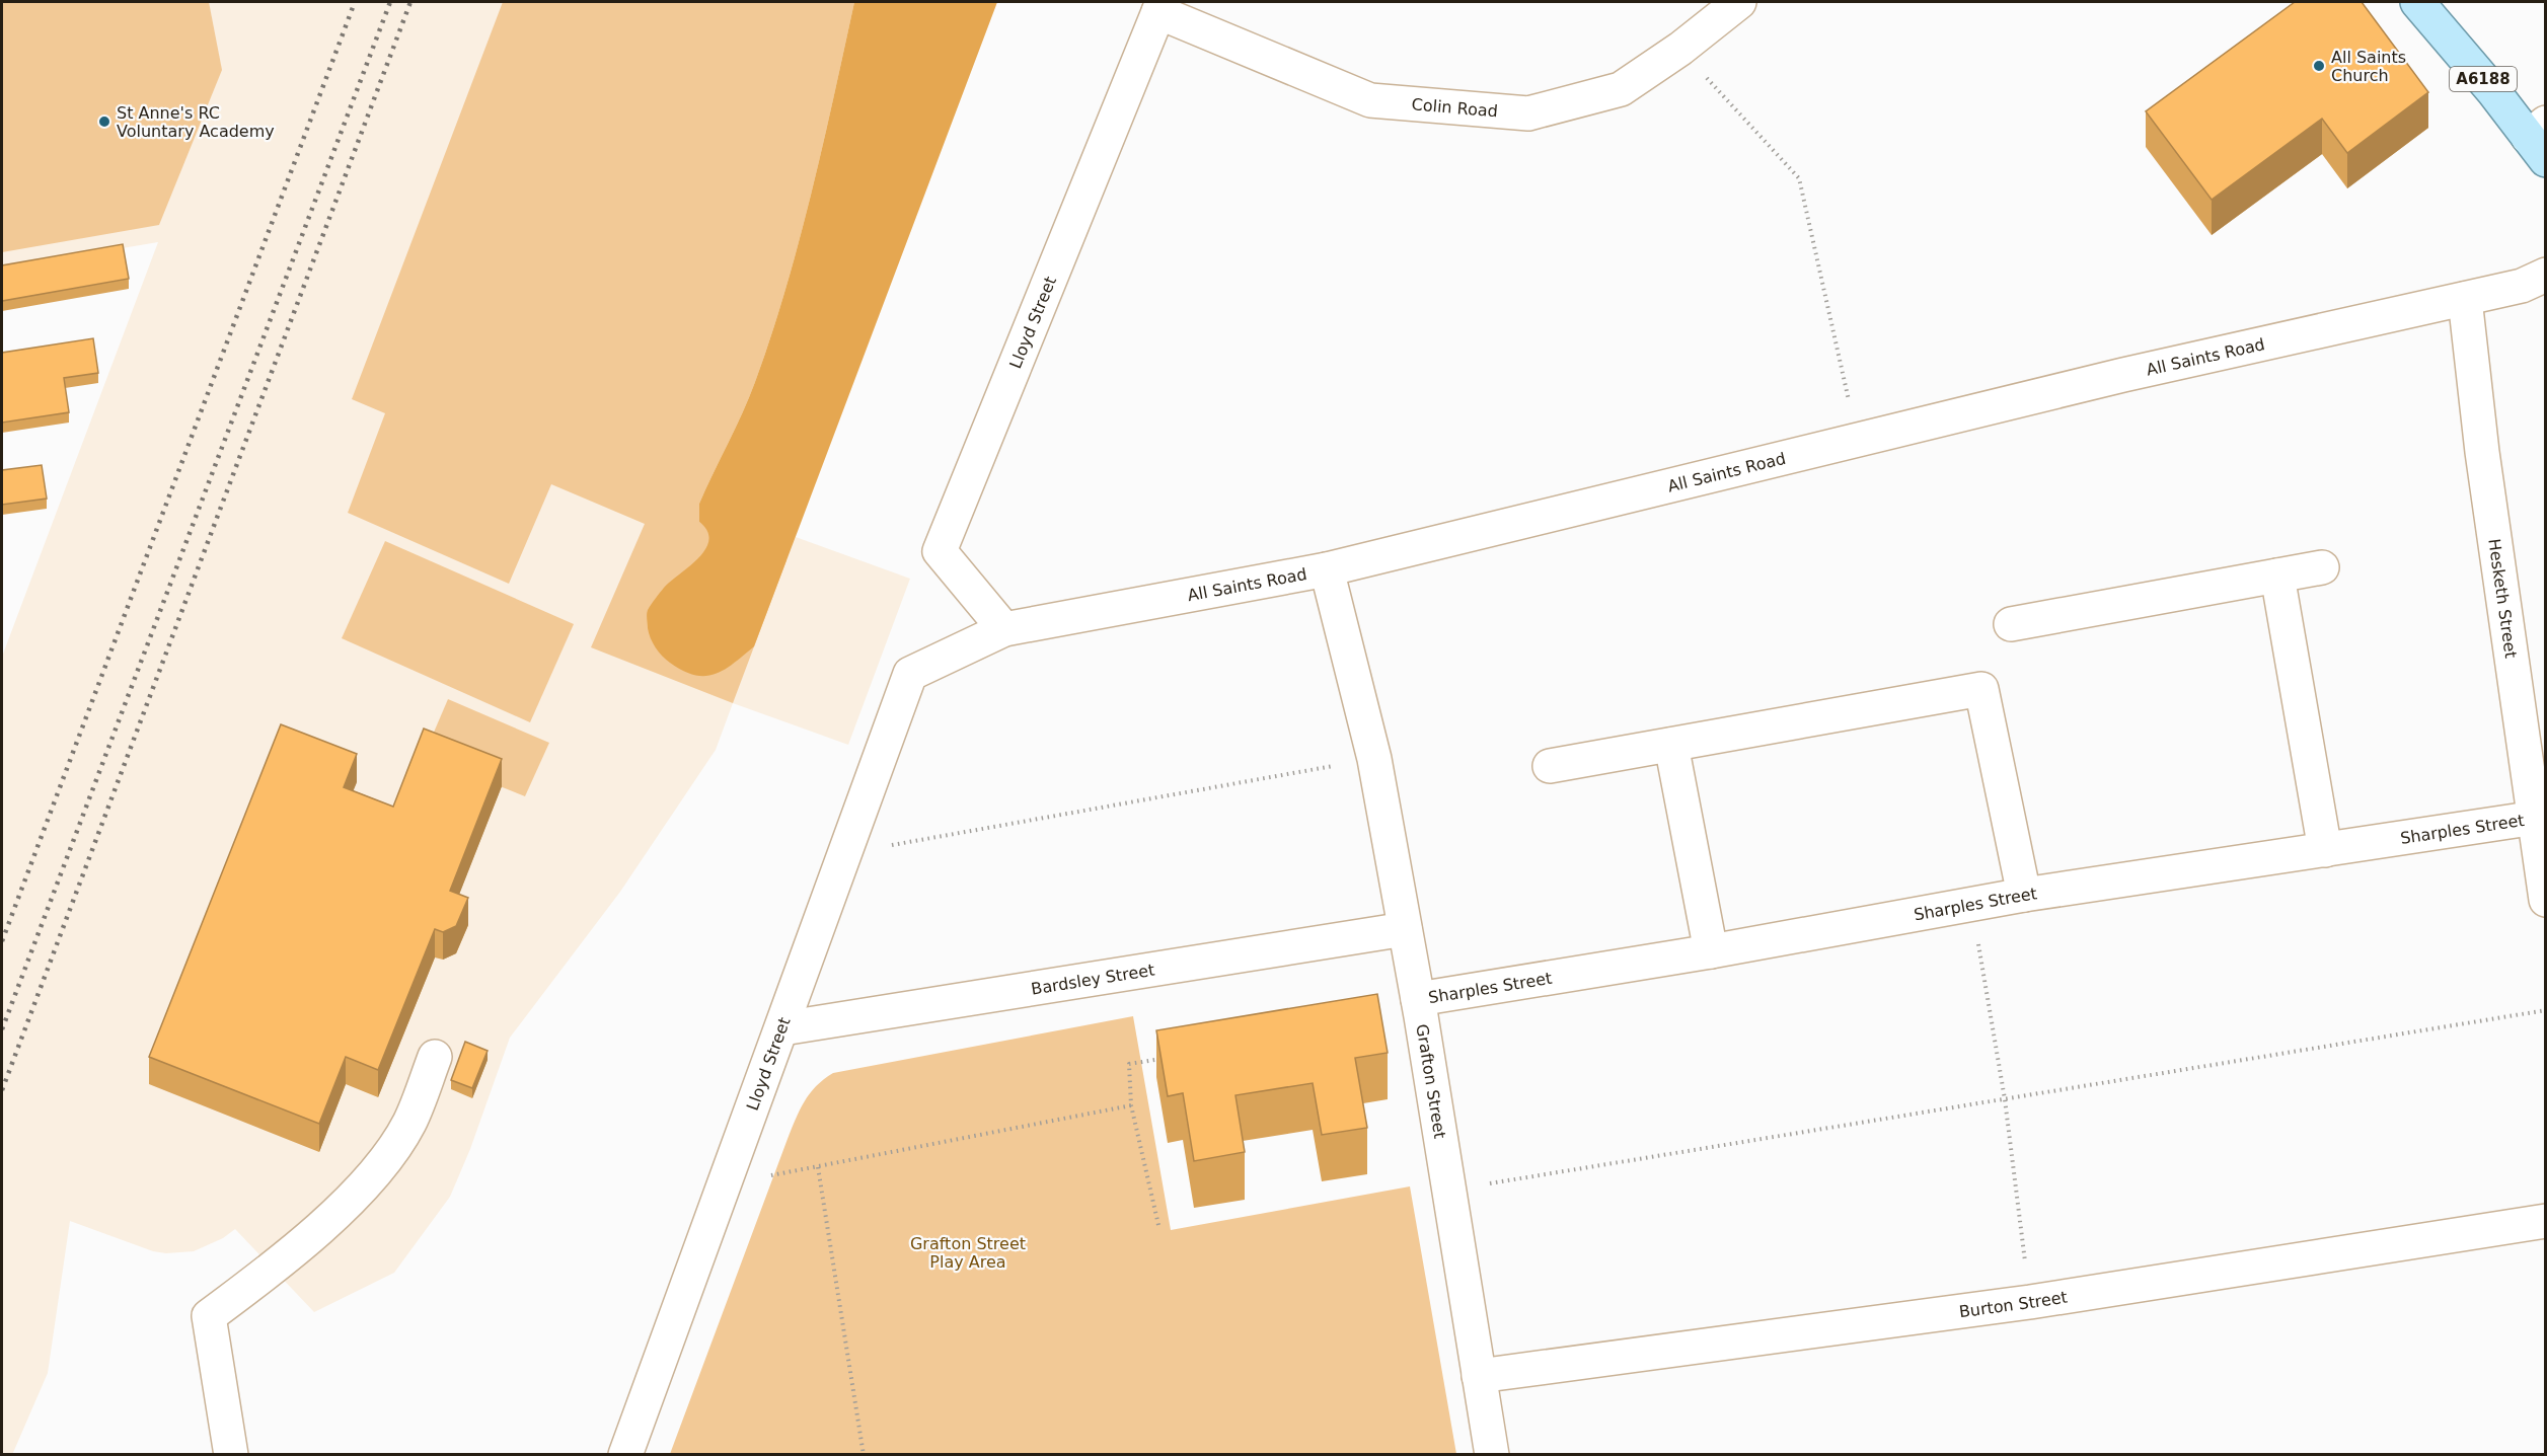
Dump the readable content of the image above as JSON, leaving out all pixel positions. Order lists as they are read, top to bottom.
{
  "streets": {
    "main road": ["A6188"],
    "street": [
      "Colin Road",
      "Lloyd Street",
      "All Saints Road",
      "Hesketh Street",
      "Sharples Street",
      "Bardsley Street",
      "Grafton Street",
      "Burton Street"
    ]
  },
  "crossings": [
    ["Colin Road", "Lloyd Street"],
    ["Lloyd Street", "All Saints Road"],
    ["Lloyd Street", "Bardsley Street"],
    ["All Saints Road", "Hesketh Street"],
    ["All Saints Road", "Grafton Street"],
    ["Hesketh Street", "Sharples Street"],
    ["Sharples Street", "Grafton Street"],
    ["Bardsley Street", "Grafton Street"],
    ["Grafton Street", "Burton Street"]
  ],
  "parks": ["Grafton Street Play Area"],
  "places": ["All Saints Church", "St Anne's RC Voluntary Academy"]
}
